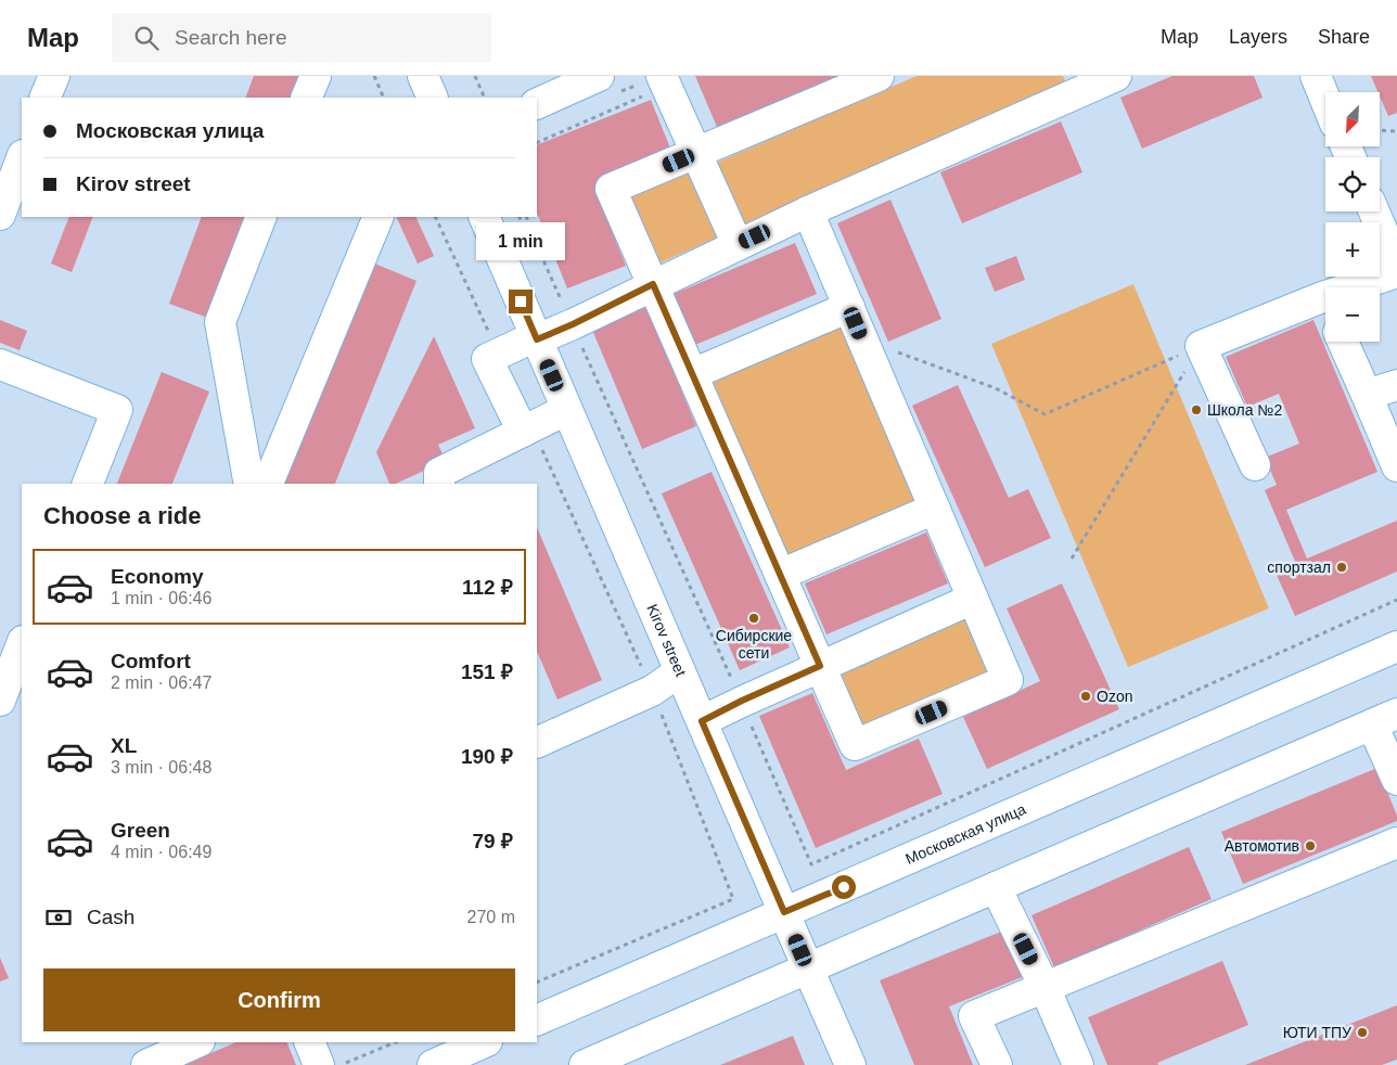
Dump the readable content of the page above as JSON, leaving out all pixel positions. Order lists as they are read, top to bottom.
{
  "streets": {
    "main road": ["Kirov street", "Московская улица"]
  },
  "crossings": [
    ["Kirov street", "Московская улица"]
  ],
  "places": [
    "Школа №2",
    "спортзал",
    "Сибирские сети",
    "Ozon",
    "Автомотив",
    "ЮТИ ТПУ"
  ],
  "north": "bottom left",
  "page": {
    "header": "Map",
    "search": "Search here",
    "nav": ["Map", "Layers", "Share"],
    "map_buttons": ["+", "−"],
    "banner": ["Московская улица", "Kirov street"],
    "bubble": "1 min",
    "heading": "Choose a ride",
    "list": [
      {
        "name": "Economy",
        "note": "1 min · 06:46",
        "value": "112 ₽"
      },
      {
        "name": "Comfort",
        "note": "2 min · 06:47",
        "value": "151 ₽"
      },
      {
        "name": "XL",
        "note": "3 min · 06:48",
        "value": "190 ₽"
      },
      {
        "name": "Green",
        "note": "4 min · 06:49",
        "value": "79 ₽"
      }
    ],
    "pay": ["Cash", "270 m"],
    "buttons": "Confirm"
  }
}
